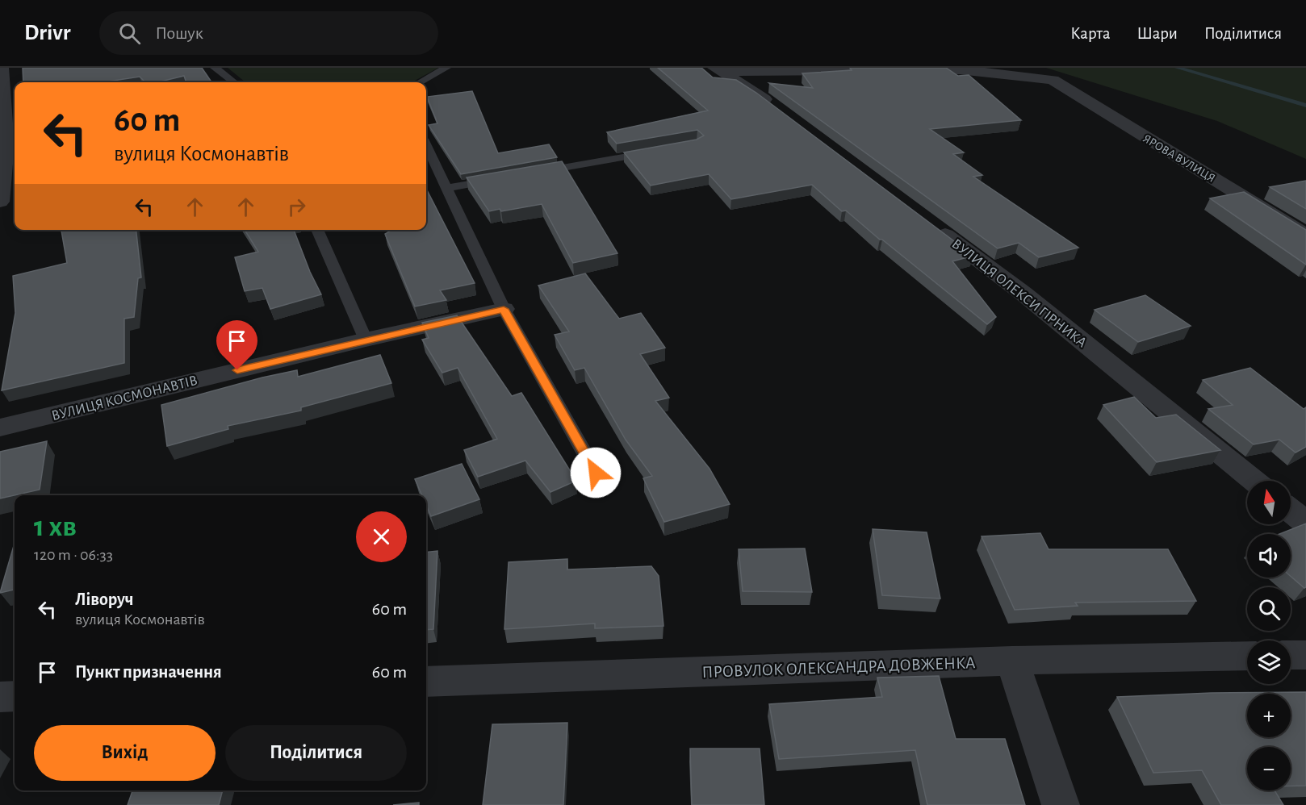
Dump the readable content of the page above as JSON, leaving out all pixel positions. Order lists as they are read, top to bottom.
{
  "streets": {
    "street": [
      "ЯРОВА ВУЛИЦЯ",
      "ВУЛИЦЯ ОЛЕКСИ ГІРНИКА",
      "ВУЛИЦЯ КОСМОНАВТІВ",
      "ПРОВУЛОК ОЛЕКСАНДРА ДОВЖЕНКА"
    ]
  },
  "north": "top",
  "page": {
    "header": "Drivr",
    "search": "Пошук",
    "nav": ["Карта", "Шари", "Поділитися"],
    "turn": ["60 m", "вулиця Космонавтів"],
    "map_buttons": ["+", "−"],
    "heading": ["1 хв", "120 m · 06:33"],
    "list": [
      {
        "name": "Ліворуч",
        "note": "вулиця Космонавтів",
        "value": "60 m"
      },
      {
        "name": "Пункт призначення",
        "value": "60 m"
      }
    ],
    "buttons": ["Вихід", "Поділитися"]
  }
}
